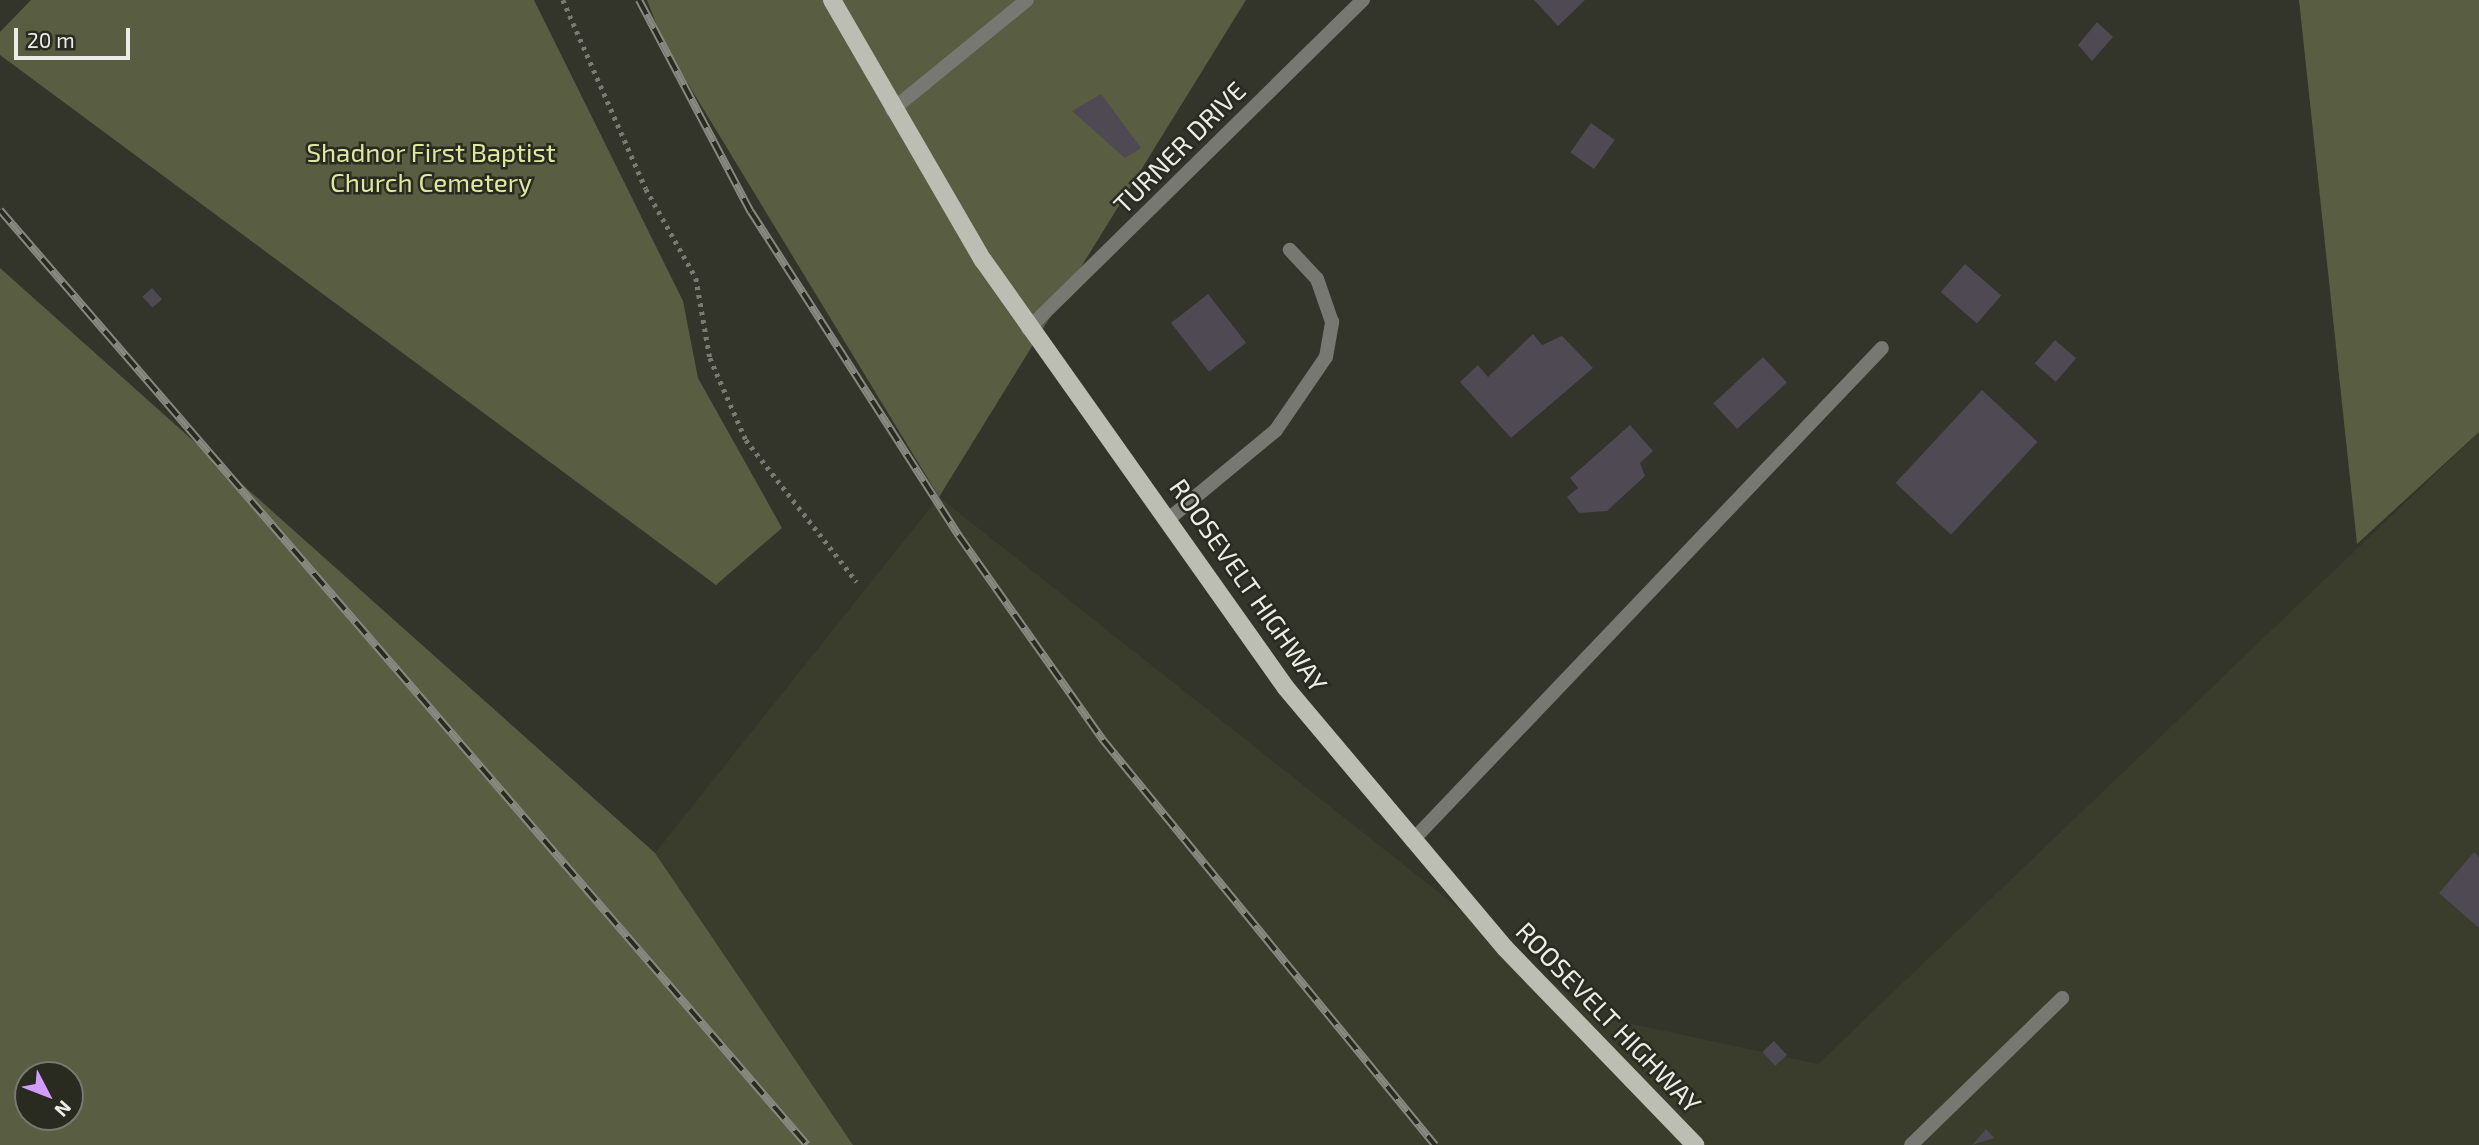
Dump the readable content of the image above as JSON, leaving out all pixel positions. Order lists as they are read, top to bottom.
{
  "streets": {
    "main road": ["ROOSEVELT HIGHWAY"],
    "street": ["TURNER DRIVE"]
  },
  "crossings": [
    ["TURNER DRIVE", "ROOSEVELT HIGHWAY"]
  ],
  "parks": ["Shadnor First Baptist Church Cemetery"],
  "scale_bar": "20 m",
  "north": "bottom right"
}
